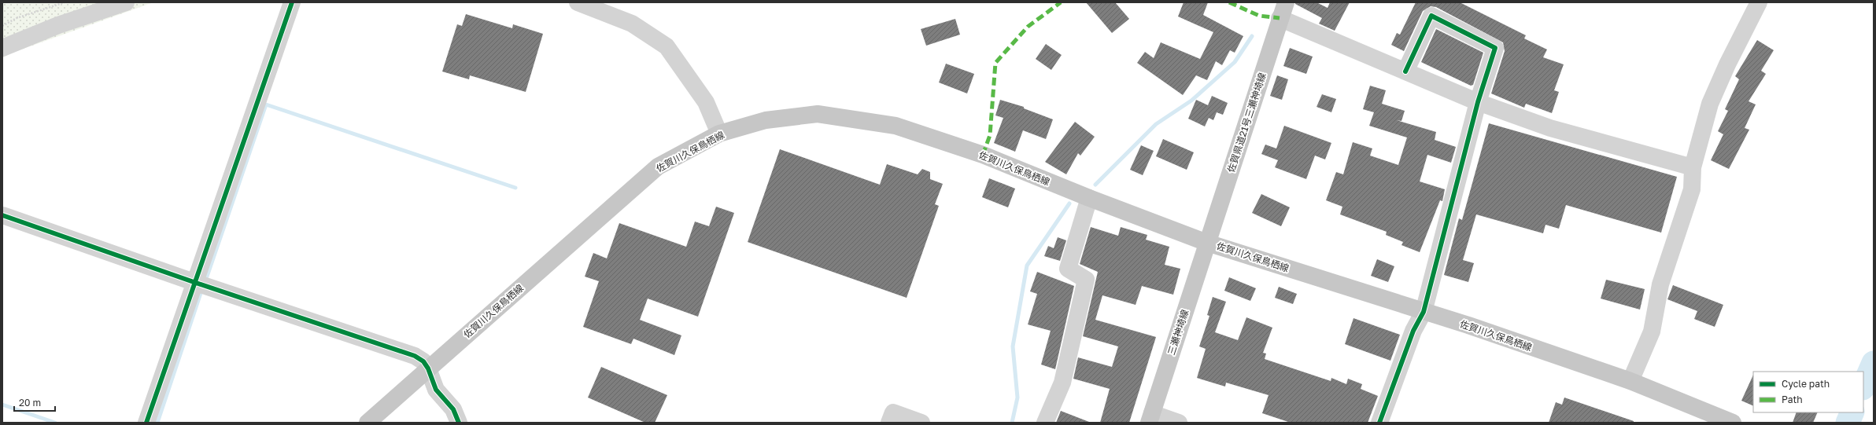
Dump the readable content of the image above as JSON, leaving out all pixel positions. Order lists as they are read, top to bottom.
{
  "streets": {
    "main road": ["佐賀県道21号三瀬神埼線", "佐賀川久保鳥栖線", "三瀬神埼線"]
  },
  "crossings": [
    ["佐賀県道21号三瀬神埼線", "佐賀川久保鳥栖線"],
    ["佐賀県道21号三瀬神埼線", "三瀬神埼線"],
    ["佐賀川久保鳥栖線", "三瀬神埼線"]
  ],
  "legend": ["Cycle path", "Path"],
  "scale_bar": "20 m"
}
